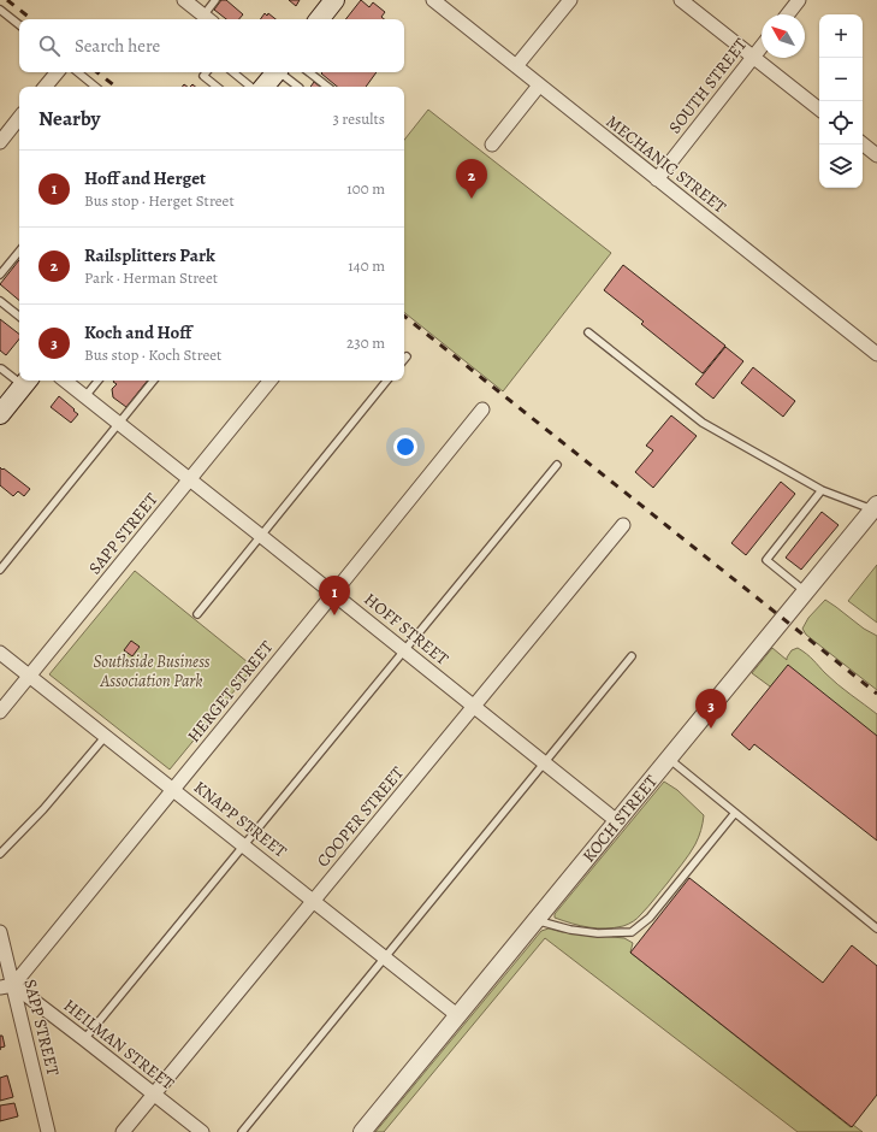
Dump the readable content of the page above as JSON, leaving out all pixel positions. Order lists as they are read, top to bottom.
{
  "streets": {
    "street": [
      "SOUTH STREET",
      "MECHANIC STREET",
      "SAPP STREET",
      "HOFF STREET",
      "HERGET STREET",
      "COOPER STREET",
      "KOCH STREET",
      "KNAPP STREET",
      "HEILMAN STREET"
    ]
  },
  "crossings": [
    ["SOUTH STREET", "MECHANIC STREET"],
    ["SAPP STREET", "HOFF STREET"],
    ["SAPP STREET", "HERGET STREET"],
    ["SAPP STREET", "KNAPP STREET"],
    ["SAPP STREET", "HEILMAN STREET"],
    ["HOFF STREET", "HERGET STREET"],
    ["HOFF STREET", "COOPER STREET"],
    ["HOFF STREET", "KOCH STREET"],
    ["HERGET STREET", "KNAPP STREET"],
    ["HERGET STREET", "HEILMAN STREET"],
    ["COOPER STREET", "KNAPP STREET"],
    ["COOPER STREET", "HEILMAN STREET"],
    ["KOCH STREET", "KNAPP STREET"]
  ],
  "parks": ["Southside Business Association Park"],
  "north": "top left",
  "page": {
    "map_buttons": ["+", "−"],
    "search": "Search here",
    "heading": ["Nearby", "3 results"],
    "list": [
      {
        "mark": "1",
        "name": "Hoff and Herget",
        "note": "Bus stop · Herget Street",
        "value": "100 m"
      },
      {
        "mark": "2",
        "name": "Railsplitters Park",
        "note": "Park · Herman Street",
        "value": "140 m"
      },
      {
        "mark": "3",
        "name": "Koch and Hoff",
        "note": "Bus stop · Koch Street",
        "value": "230 m"
      }
    ],
    "pins": ["2", "1", "3"]
  }
}
